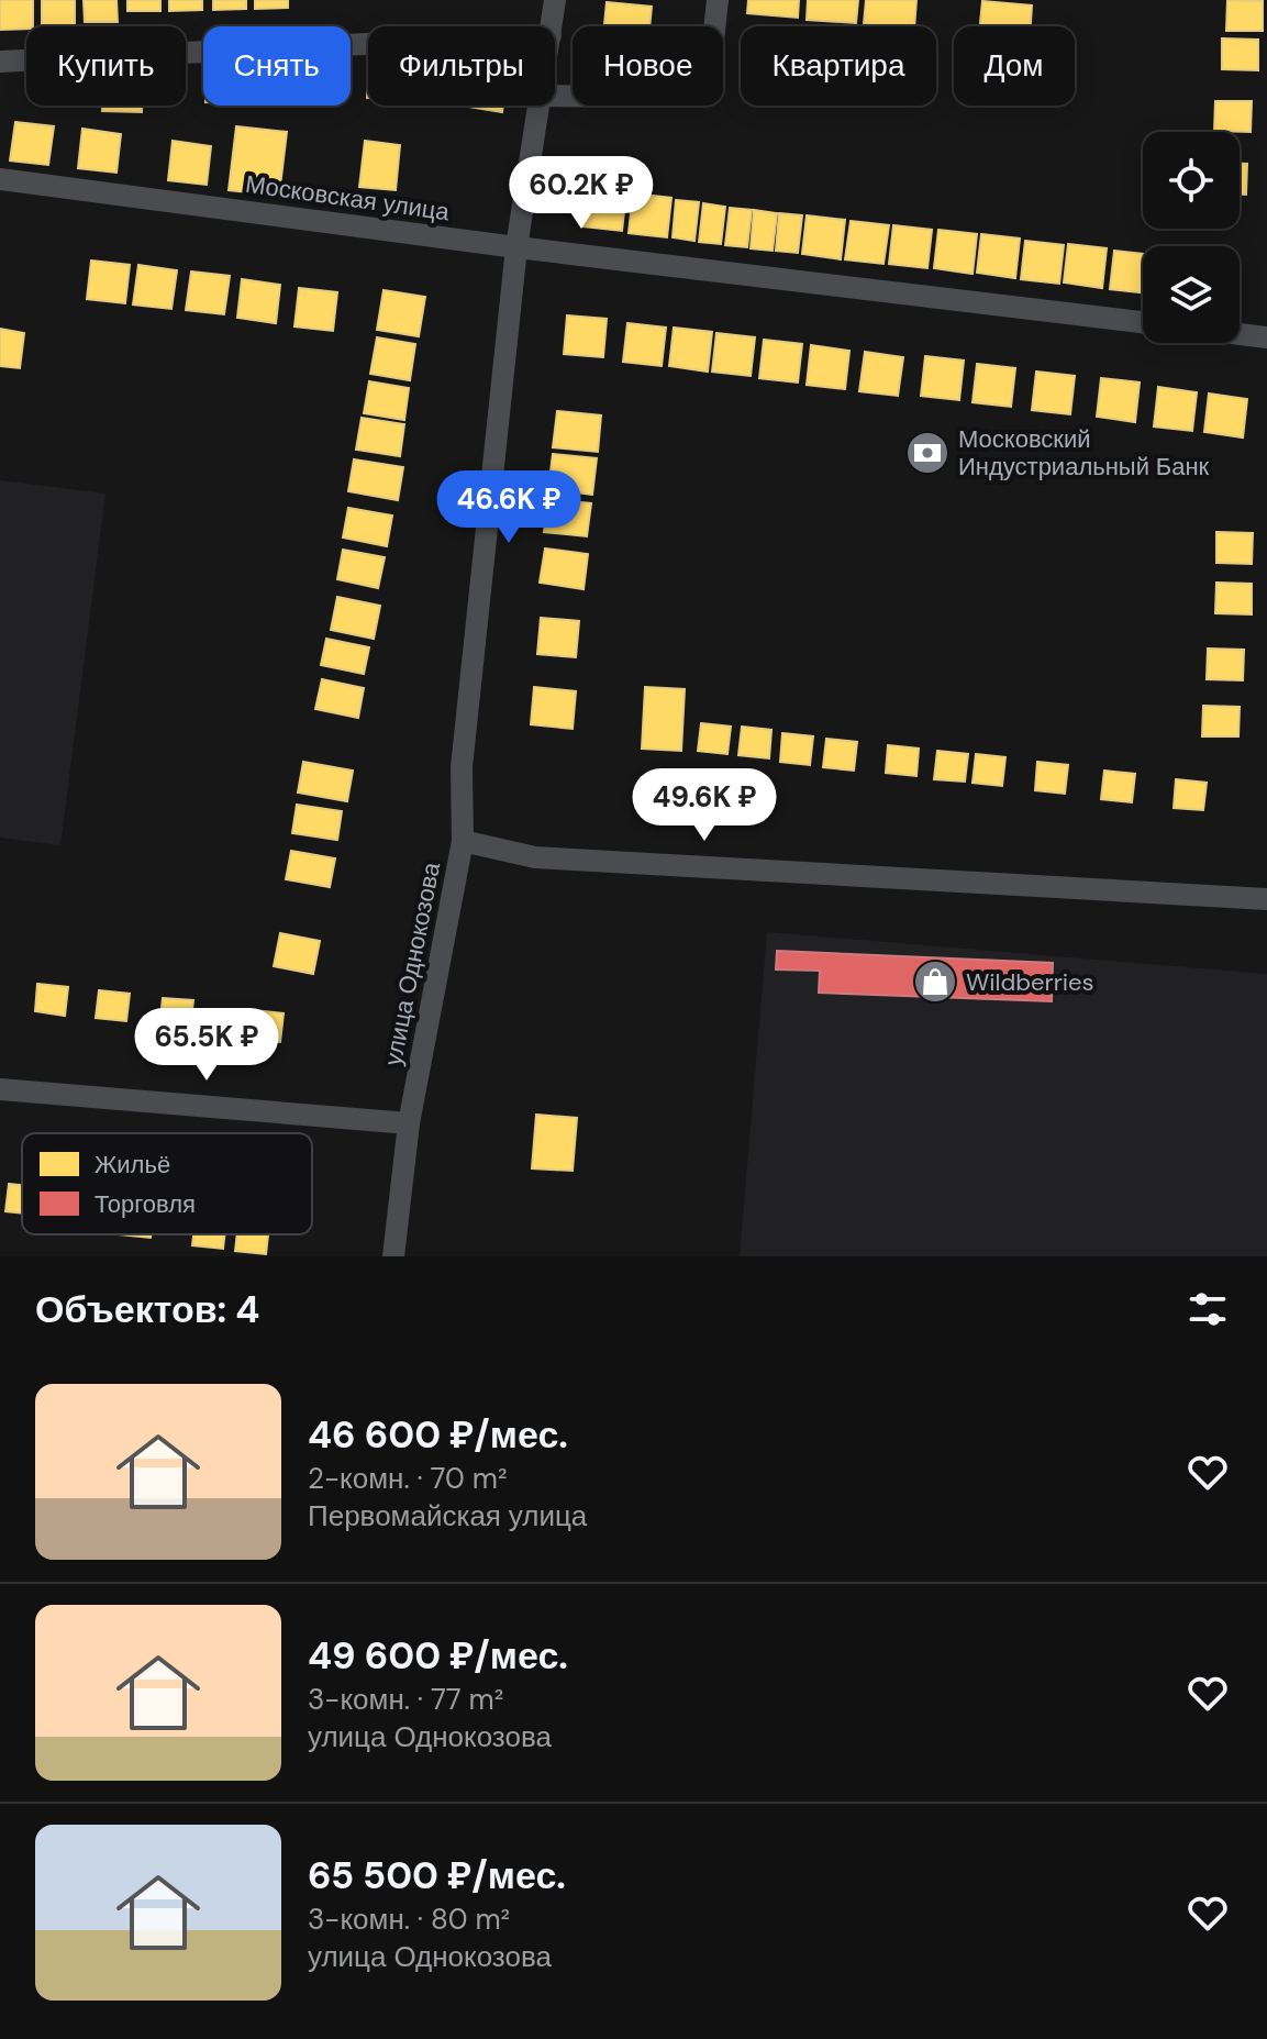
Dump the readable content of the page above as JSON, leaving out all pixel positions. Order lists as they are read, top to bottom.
{
  "streets": {
    "street": ["Московская улица", "улица Однокозова"]
  },
  "places": {
    "bank": ["Московский Индустриальный Банк"],
    "shop": ["Wildberries"]
  },
  "legend": ["Жильё", "Торговля"],
  "page": {
    "chip": [
      "Купить",
      "Снять",
      "Фильтры",
      "Новое",
      "Квартира",
      "Дом"
    ],
    "price": [
      "60.2K ₽",
      "46.6K ₽",
      "49.6K ₽",
      "65.5K ₽"
    ],
    "heading": "Объектов: 4",
    "list": [
      {
        "name": "46 600 ₽/мес.",
        "note": "2-комн. · 70 m² · Первомайская улица"
      },
      {
        "name": "49 600 ₽/мес.",
        "note": "3-комн. · 77 m² · улица Однокозова"
      },
      {
        "name": "65 500 ₽/мес.",
        "note": "3-комн. · 80 m² · улица Однокозова"
      }
    ]
  }
}
